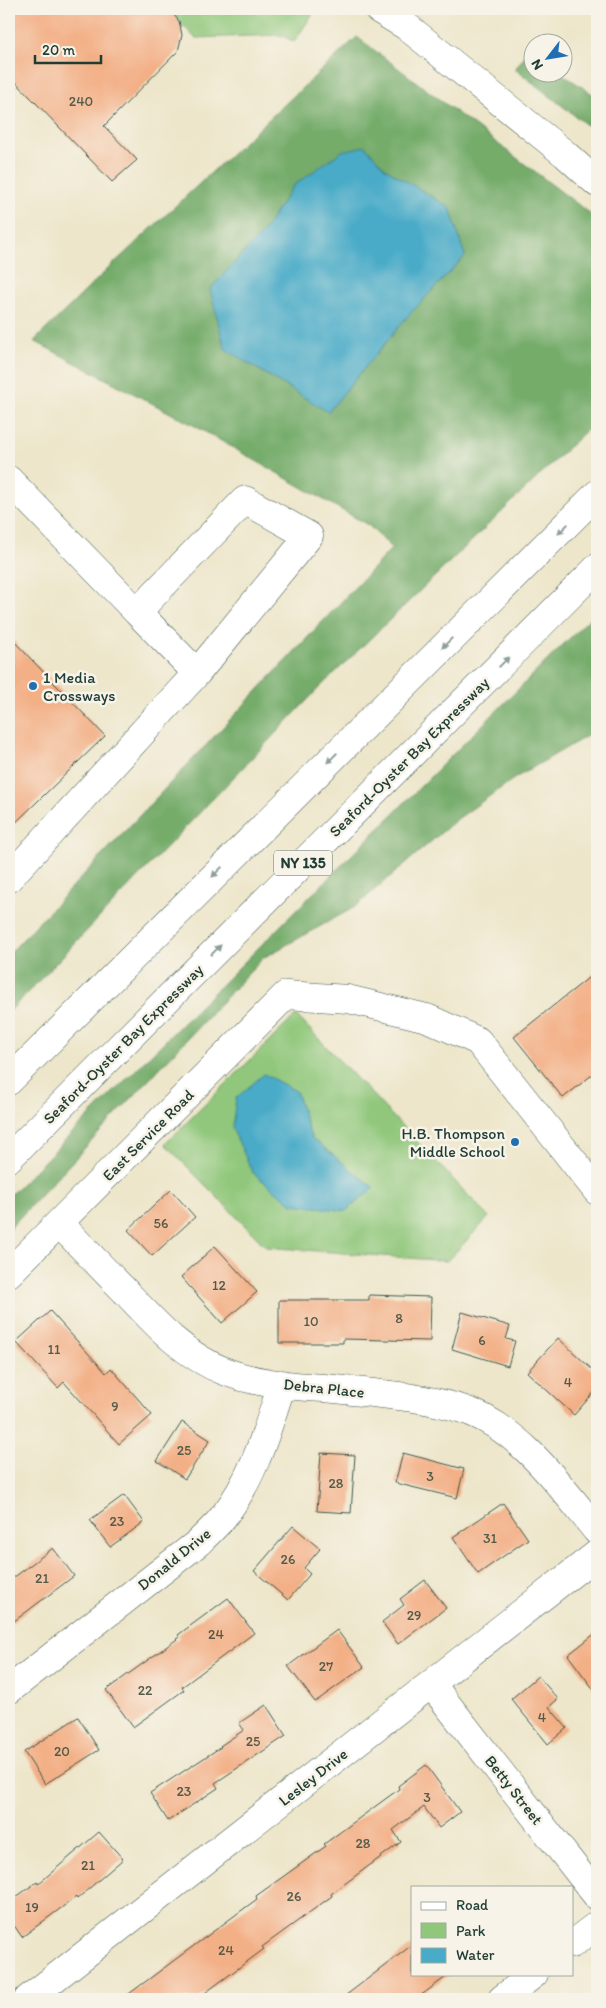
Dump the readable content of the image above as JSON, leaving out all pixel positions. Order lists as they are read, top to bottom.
{
  "streets": {
    "main road": [
      "Seaford-Oyster Bay Expressway",
      "NY 135",
      "East Service Road",
      "Debra Place",
      "Donald Drive",
      "Lesley Drive",
      "Betty Street"
    ]
  },
  "crossings": [
    ["East Service Road", "Debra Place"],
    ["Debra Place", "Donald Drive"],
    ["Lesley Drive", "Betty Street"]
  ],
  "places": ["1 Media Crossways", "H.B. Thompson Middle School"],
  "house_numbers": [
    "240",
    "56",
    "12",
    "8",
    "10",
    "6",
    "11",
    "4",
    "9",
    "25",
    "3",
    "28",
    "23",
    "31",
    "26",
    "21",
    "29",
    "24",
    "27",
    "22",
    "4",
    "25",
    "20",
    "23",
    "3",
    "28",
    "21",
    "26",
    "19",
    "24"
  ],
  "legend": ["Road", "Park", "Water"],
  "scale_bar": "20 m",
  "north": "bottom left"
}
